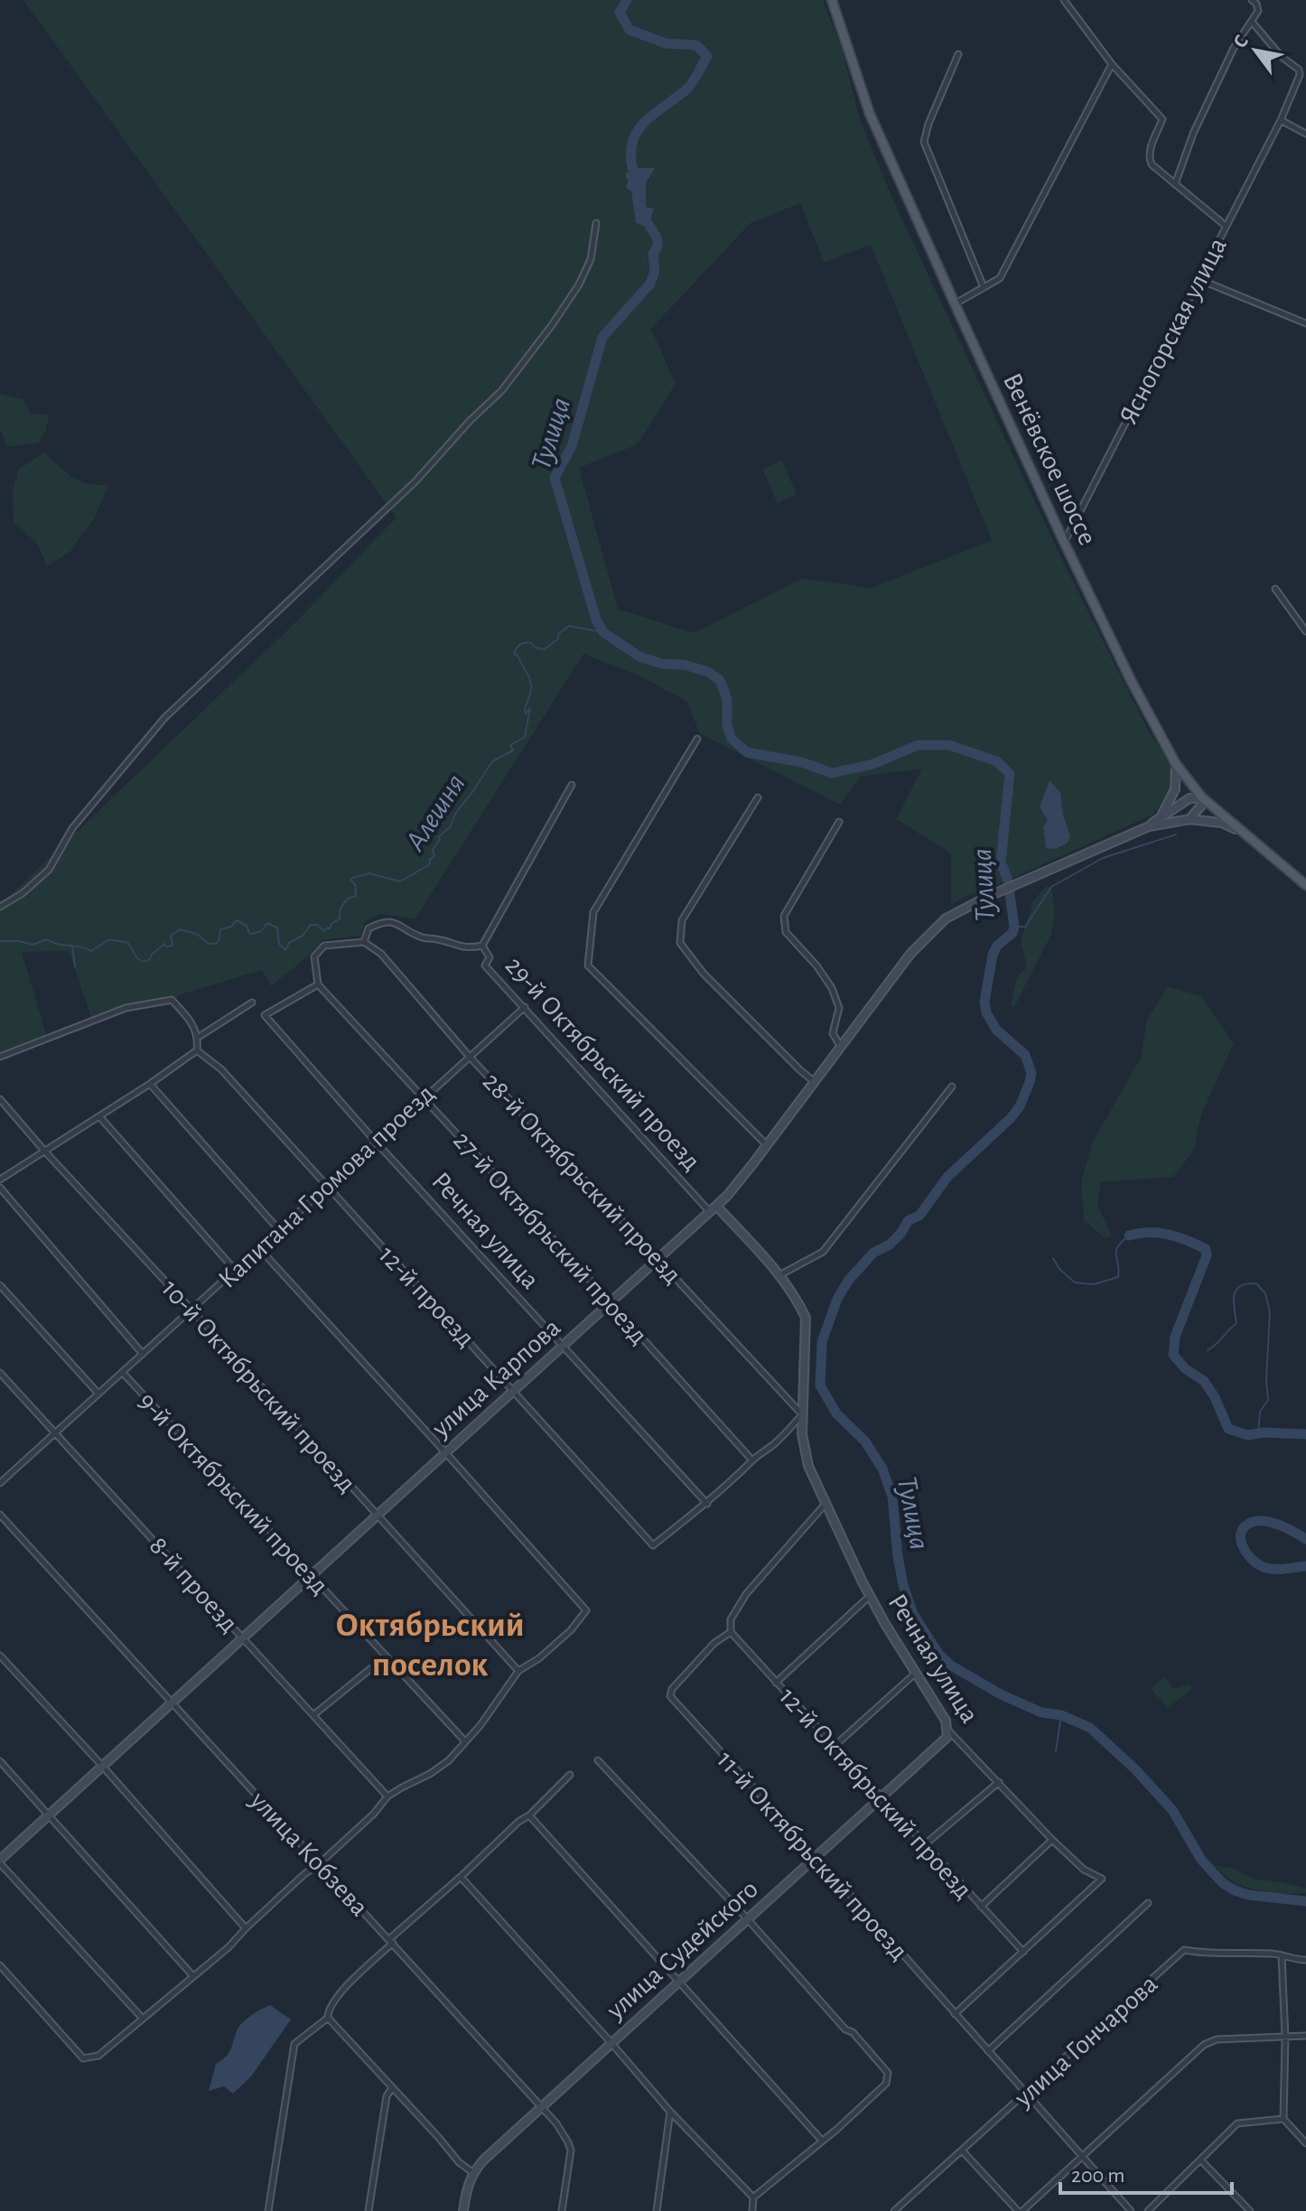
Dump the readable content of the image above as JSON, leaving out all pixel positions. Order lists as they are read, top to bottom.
{
  "streets": {
    "main road": [
      "Венёвское шоссе",
      "29-й Октябрьский проезд",
      "Речная улица",
      "улица Карпова",
      "улица Судейского"
    ],
    "street": [
      "Ясногорская улица",
      "28-й Октябрьский проезд",
      "Капитана Громова проезд",
      "27-й Октябрьский проезд",
      "12-й проезд",
      "10-й Октябрьский проезд",
      "9-й Октябрьский проезд",
      "8-й проезд",
      "12-й Октябрьский проезд",
      "улица Кобзева",
      "11-й Октябрьский проезд",
      "улица Гончарова"
    ]
  },
  "crossings": [
    ["Ясногорская улица", "Венёвское шоссе"],
    ["29-й Октябрьский проезд", "28-й Октябрьский проезд"],
    ["29-й Октябрьский проезд", "Капитана Громова проезд"],
    ["29-й Октябрьский проезд", "Речная улица"],
    ["29-й Октябрьский проезд", "улица Карпова"],
    ["28-й Октябрьский проезд", "Капитана Громова проезд"],
    ["28-й Октябрьский проезд", "Речная улица"],
    ["28-й Октябрьский проезд", "улица Карпова"],
    ["Капитана Громова проезд", "Речная улица"],
    ["Капитана Громова проезд", "27-й Октябрьский проезд"],
    ["Капитана Громова проезд", "12-й проезд"],
    ["Капитана Громова проезд", "10-й Октябрьский проезд"],
    ["Капитана Громова проезд", "9-й Октябрьский проезд"],
    ["Капитана Громова проезд", "8-й проезд"],
    ["Речная улица", "27-й Октябрьский проезд"],
    ["Речная улица", "12-й проезд"],
    ["Речная улица", "улица Карпова"],
    ["Речная улица", "12-й Октябрьский проезд"],
    ["Речная улица", "улица Судейского"],
    ["27-й Октябрьский проезд", "улица Карпова"],
    ["12-й проезд", "улица Карпова"],
    ["улица Карпова", "10-й Октябрьский проезд"],
    ["улица Карпова", "9-й Октябрьский проезд"],
    ["улица Карпова", "8-й проезд"],
    ["улица Карпова", "улица Кобзева"],
    ["12-й Октябрьский проезд", "11-й Октябрьский проезд"],
    ["12-й Октябрьский проезд", "улица Судейского"],
    ["улица Кобзева", "улица Судейского"],
    ["11-й Октябрьский проезд", "улица Судейского"],
    ["11-й Октябрьский проезд", "улица Гончарова"]
  ],
  "districts": ["Октябрьский поселок"],
  "water": ["Тулица", "Алешня"],
  "scale_bar": "200 m",
  "north": "top left"
}
